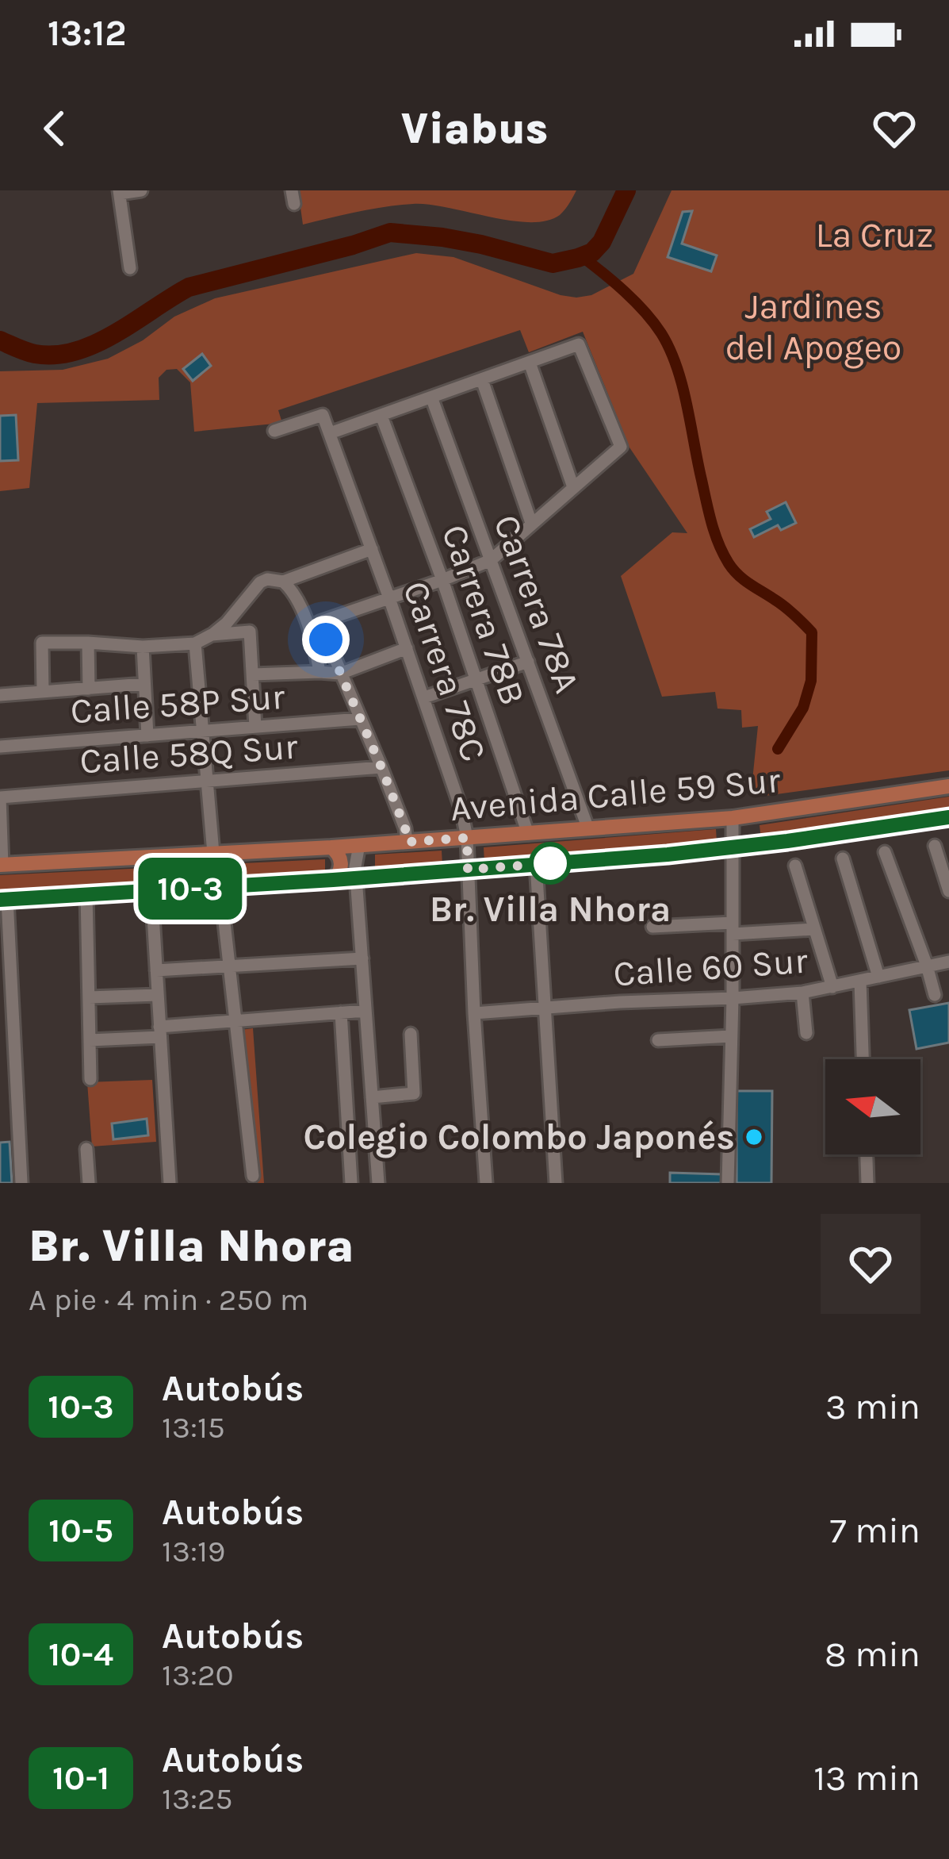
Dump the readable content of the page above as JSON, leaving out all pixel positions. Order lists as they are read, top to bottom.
{
  "streets": {
    "main road": ["Avenida Calle 59 Sur"],
    "street": [
      "Carrera 78A",
      "Carrera 78B",
      "Carrera 78C",
      "Calle 58P Sur",
      "Calle 58Q Sur",
      "Calle 60 Sur"
    ]
  },
  "crossings": [
    ["Carrera 78A", "Avenida Calle 59 Sur"],
    ["Carrera 78B", "Avenida Calle 59 Sur"],
    ["Carrera 78C", "Avenida Calle 59 Sur"],
    ["Carrera 78C", "Calle 60 Sur"]
  ],
  "parks": ["La Cruz", "Jardines del Apogeo"],
  "places": ["Br. Villa Nhora", "Colegio Colombo Japonés"],
  "lines": ["bus line 10-3"],
  "north": "left",
  "page": {
    "status": "13:12",
    "header": "Viabus",
    "on_map": "10-3",
    "heading": ["Br. Villa Nhora", "A pie · 4 min · 250 m"],
    "list": [
      {
        "mark": "10-3",
        "name": "Autobús",
        "note": "13:15",
        "value": "3 min"
      },
      {
        "mark": "10-5",
        "name": "Autobús",
        "note": "13:19",
        "value": "7 min"
      },
      {
        "mark": "10-4",
        "name": "Autobús",
        "note": "13:20",
        "value": "8 min"
      },
      {
        "mark": "10-1",
        "name": "Autobús",
        "note": "13:25",
        "value": "13 min"
      }
    ]
  }
}
